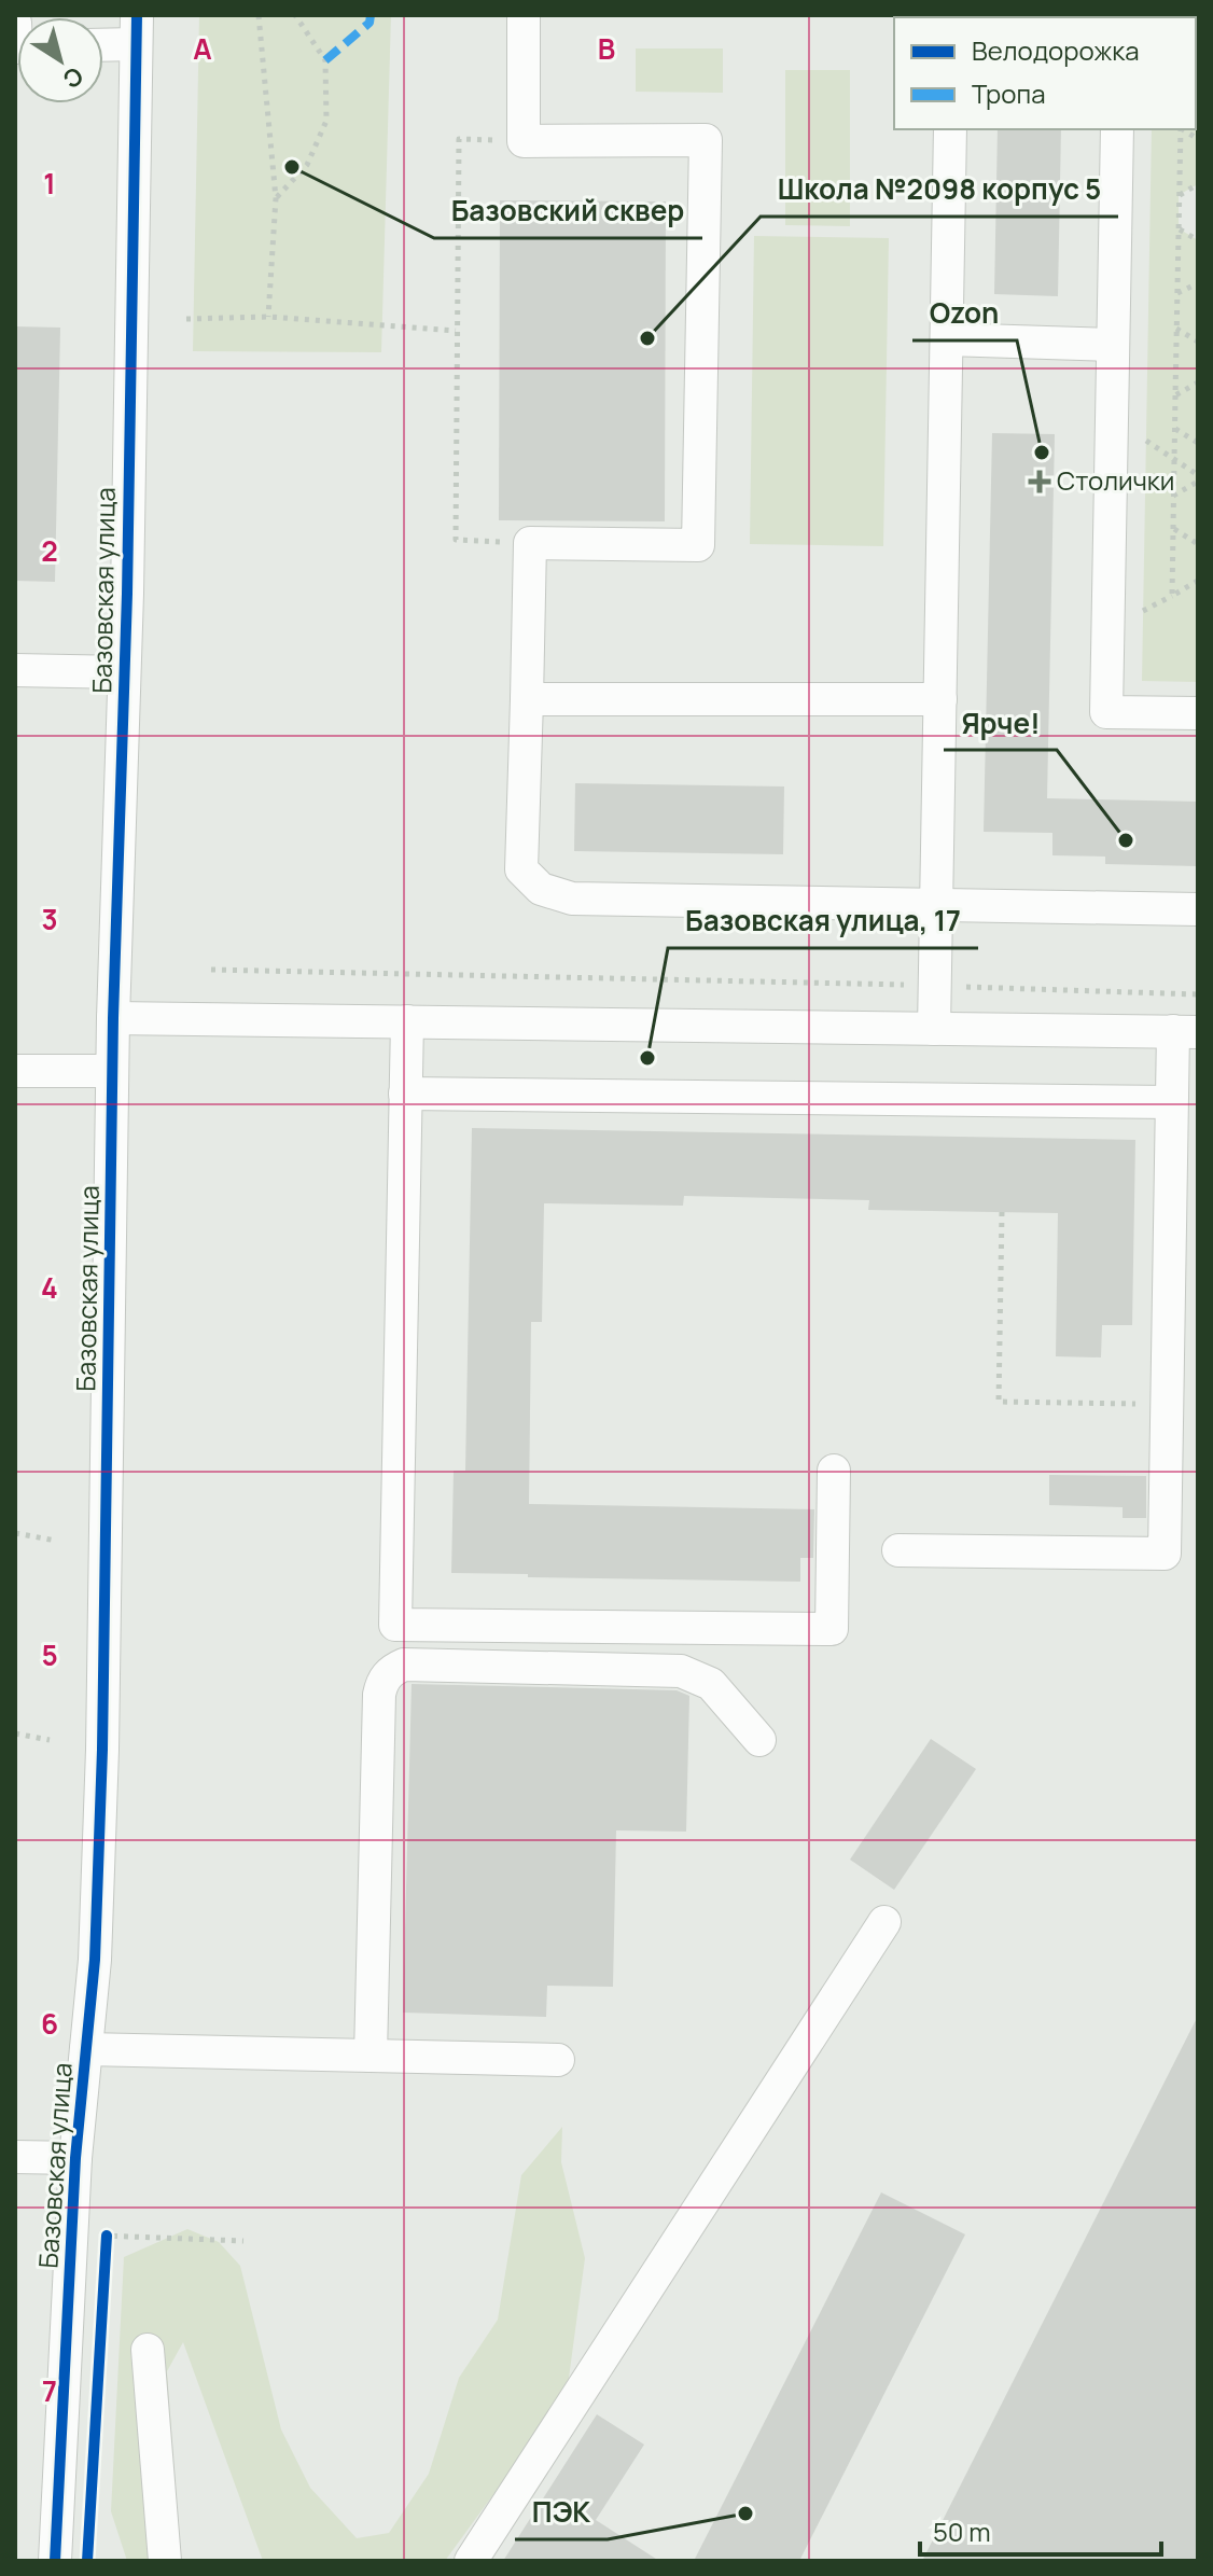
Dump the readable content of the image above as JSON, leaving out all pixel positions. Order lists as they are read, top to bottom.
{
  "streets": {
    "street": ["Базовская улица"]
  },
  "places": {
    "other": [
      "Базовский сквер",
      "Школа №2098 корпус 5",
      "Ozon",
      "Ярче!",
      "Базовская улица, 17",
      "ПЭК"
    ],
    "health": ["Столички"]
  },
  "legend": ["Велодорожка", "Тропа"],
  "scale_bar": "50 m",
  "north": "bottom right",
  "grid": {
    "columns": ["A", "B"],
    "rows": [
      "1",
      "2",
      "3",
      "4",
      "5",
      "6",
      "7"
    ]
  }
}
